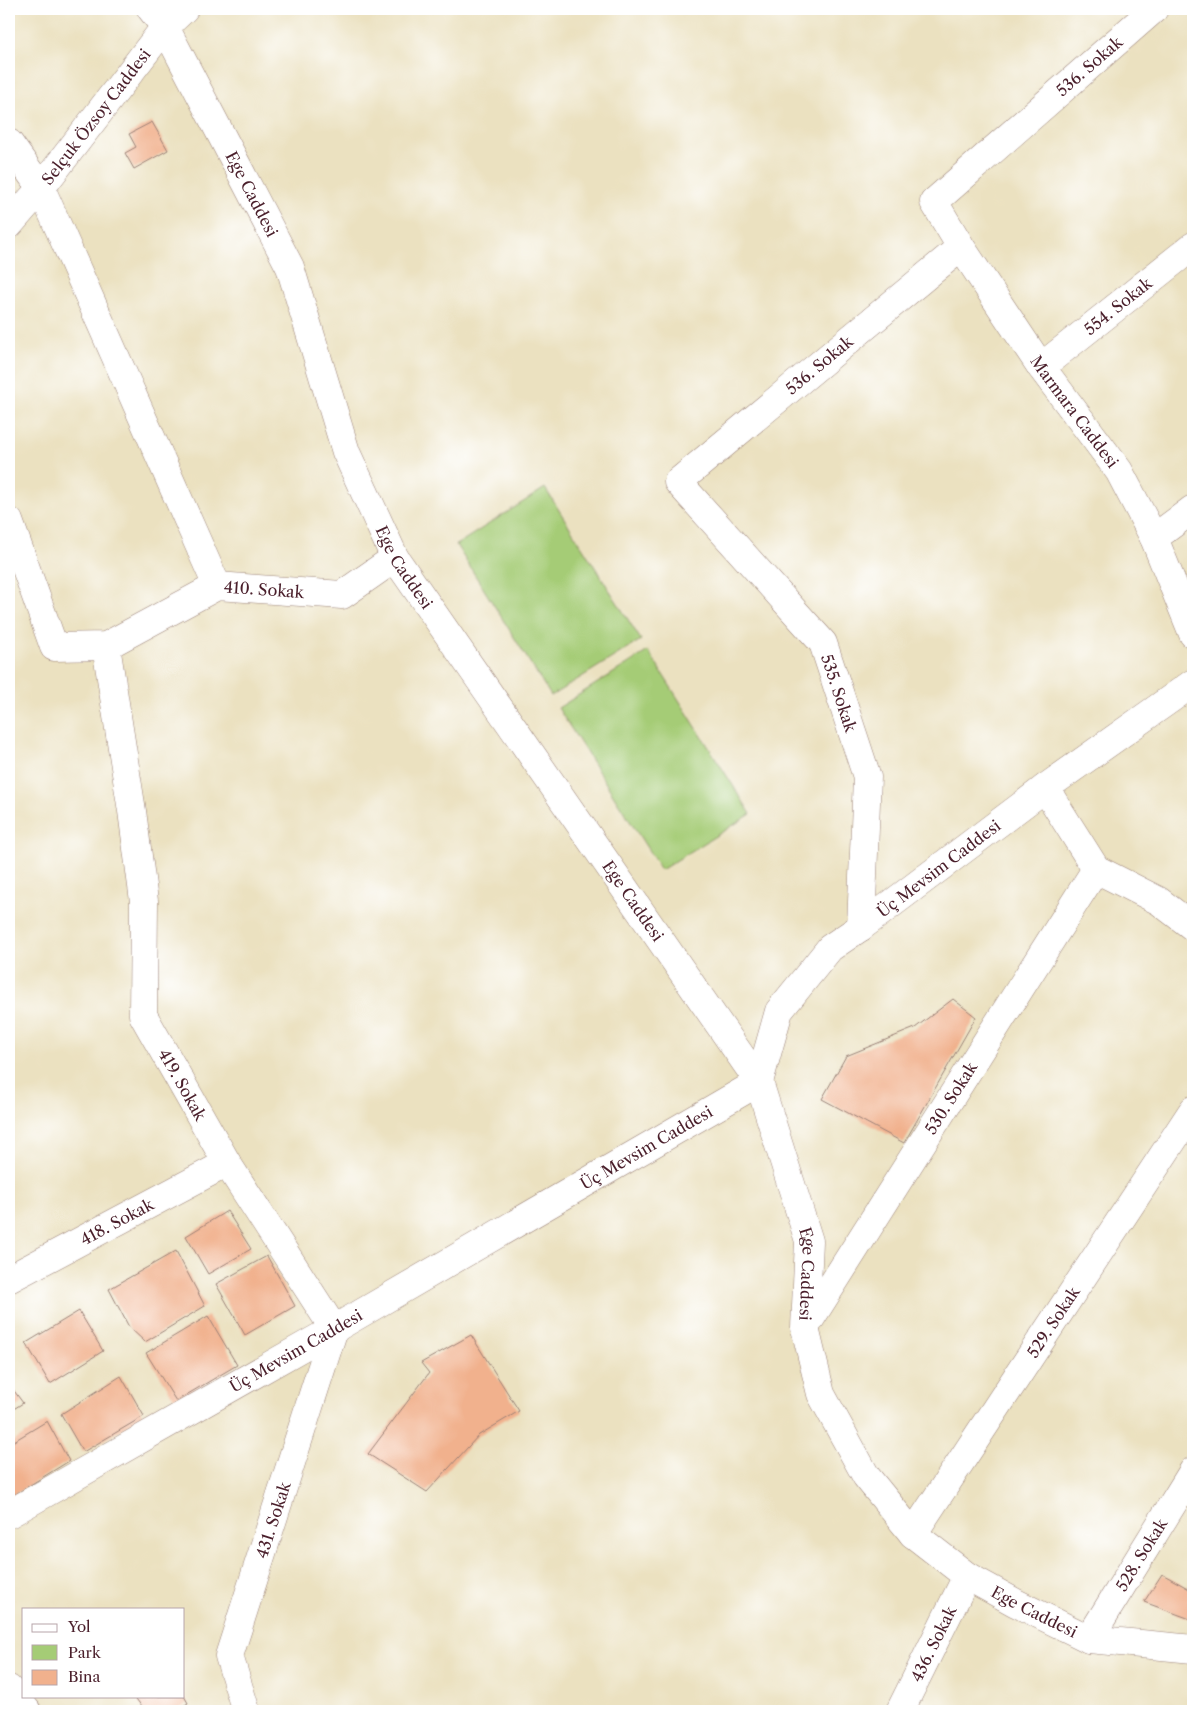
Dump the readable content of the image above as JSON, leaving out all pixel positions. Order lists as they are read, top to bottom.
{
  "streets": {
    "street": [
      "536. Sokak",
      "Selçuk Özsoy Caddesi",
      "Ege Caddesi",
      "554. Sokak",
      "Marmara Caddesi",
      "410. Sokak",
      "535. Sokak",
      "Üç Mevsim Caddesi",
      "419. Sokak",
      "530. Sokak",
      "418. Sokak",
      "529. Sokak",
      "431. Sokak",
      "528. Sokak",
      "436. Sokak"
    ]
  },
  "crossings": [
    ["536. Sokak", "Marmara Caddesi"],
    ["536. Sokak", "535. Sokak"],
    ["Selçuk Özsoy Caddesi", "Ege Caddesi"],
    ["Ege Caddesi", "410. Sokak"],
    ["Ege Caddesi", "Üç Mevsim Caddesi"],
    ["Ege Caddesi", "530. Sokak"],
    ["Ege Caddesi", "529. Sokak"],
    ["Ege Caddesi", "528. Sokak"],
    ["Ege Caddesi", "436. Sokak"],
    ["554. Sokak", "Marmara Caddesi"],
    ["410. Sokak", "419. Sokak"],
    ["535. Sokak", "Üç Mevsim Caddesi"],
    ["Üç Mevsim Caddesi", "419. Sokak"],
    ["Üç Mevsim Caddesi", "431. Sokak"],
    ["419. Sokak", "418. Sokak"],
    ["419. Sokak", "431. Sokak"]
  ],
  "legend": ["Yol", "Park", "Bina"]
}
